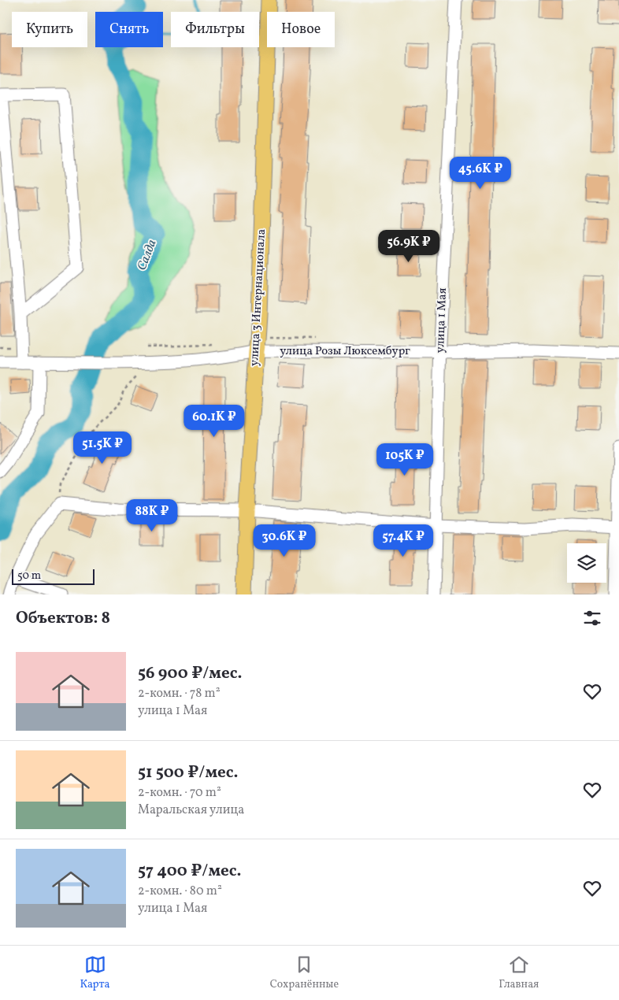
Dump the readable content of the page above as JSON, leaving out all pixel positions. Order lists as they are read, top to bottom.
{
  "streets": {
    "main road": ["улица 3 Интернационала"],
    "street": ["улица 1 Мая", "улица Розы Люксембург"]
  },
  "crossings": [
    ["улица 3 Интернационала", "улица Розы Люксембург"],
    ["улица 1 Мая", "улица Розы Люксембург"]
  ],
  "water": ["Салда"],
  "scale_bar": "50 m",
  "page": {
    "chip": [
      "Купить",
      "Снять",
      "Фильтры",
      "Новое"
    ],
    "price": [
      "45.6K ₽",
      "56.9K ₽",
      "60.1K ₽",
      "51.5K ₽",
      "105K ₽",
      "88K ₽",
      "30.6K ₽",
      "57.4K ₽"
    ],
    "scale": "50 m",
    "heading": "Объектов: 8",
    "list": [
      {
        "name": "56 900 ₽/мес.",
        "note": "2-комн. · 78 m² · улица 1 Мая"
      },
      {
        "name": "51 500 ₽/мес.",
        "note": "2-комн. · 70 m² · Маральская улица"
      },
      {
        "name": "57 400 ₽/мес.",
        "note": "2-комн. · 80 m² · улица 1 Мая"
      }
    ],
    "tabs": ["Карта", "Сохранённые", "Главная"]
  }
}
